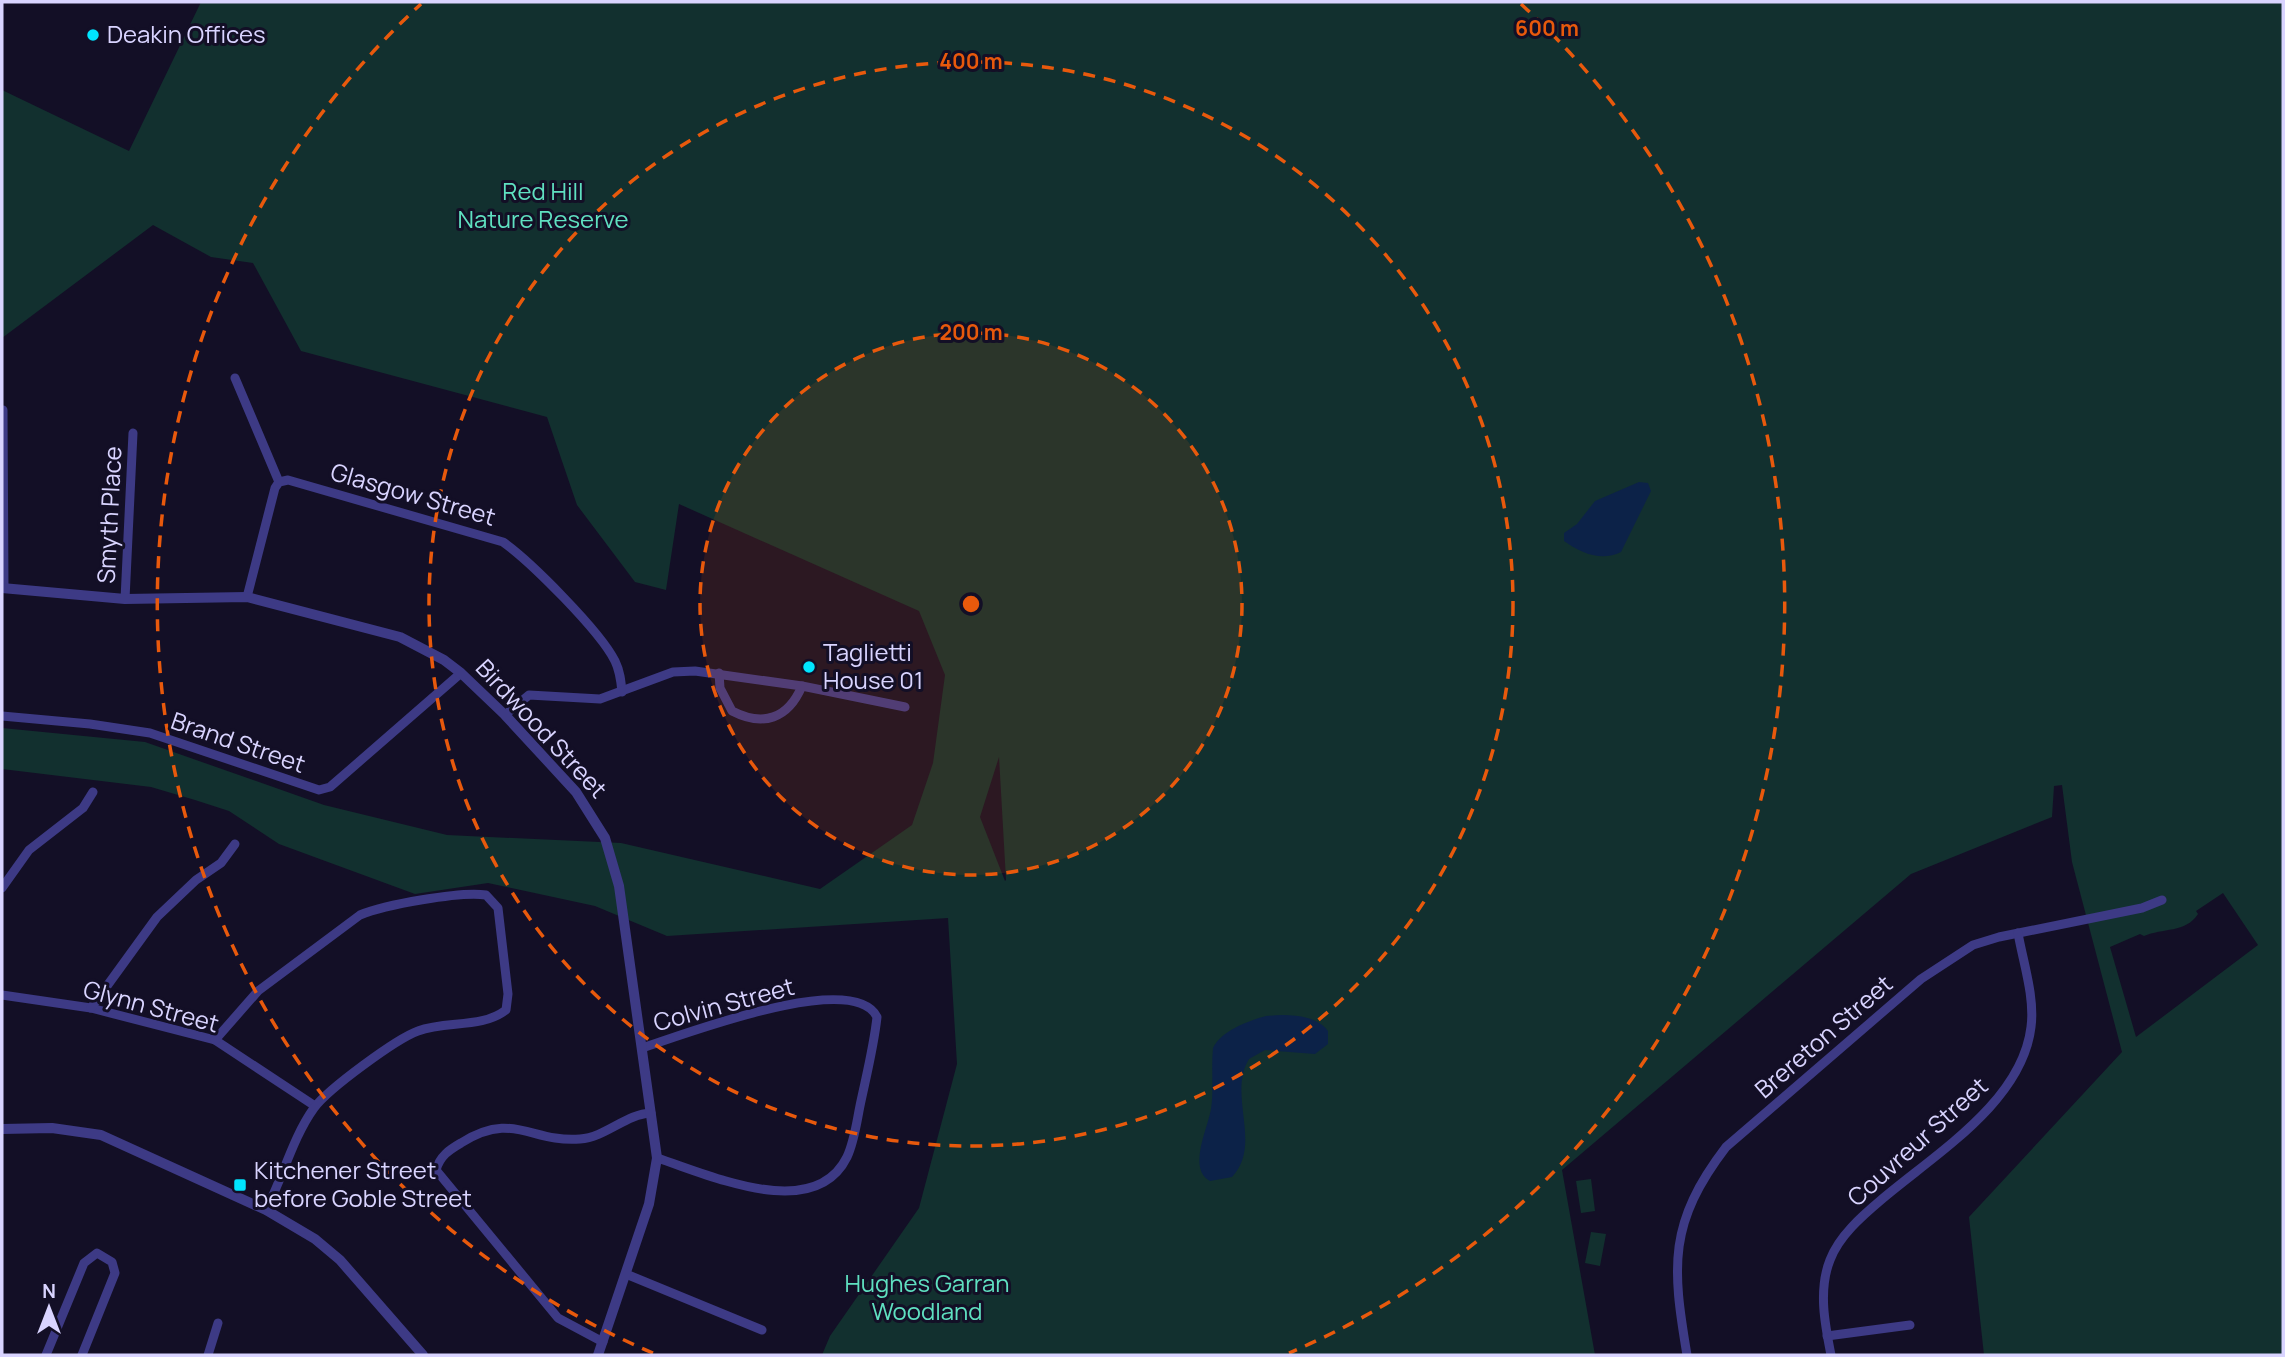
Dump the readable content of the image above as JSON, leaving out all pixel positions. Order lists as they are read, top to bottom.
{
  "streets": {
    "street": [
      "Glasgow Street",
      "Smyth Place",
      "Birdwood Street",
      "Brand Street",
      "Colvin Street",
      "Glynn Street",
      "Brereton Street",
      "Couvreur Street"
    ]
  },
  "crossings": [
    ["Smyth Place", "Birdwood Street"],
    ["Birdwood Street", "Brand Street"],
    ["Birdwood Street", "Colvin Street"],
    ["Brereton Street", "Couvreur Street"]
  ],
  "parks": ["Red Hill Nature Reserve", "Hughes Garran Woodland"],
  "places": {
    "other": ["Deakin Offices", "Taglietti House 01"],
    "transit": ["Kitchener Street before Goble Street"]
  },
  "north": "top",
  "rings": ["600 m", "400 m", "200 m"]
}
